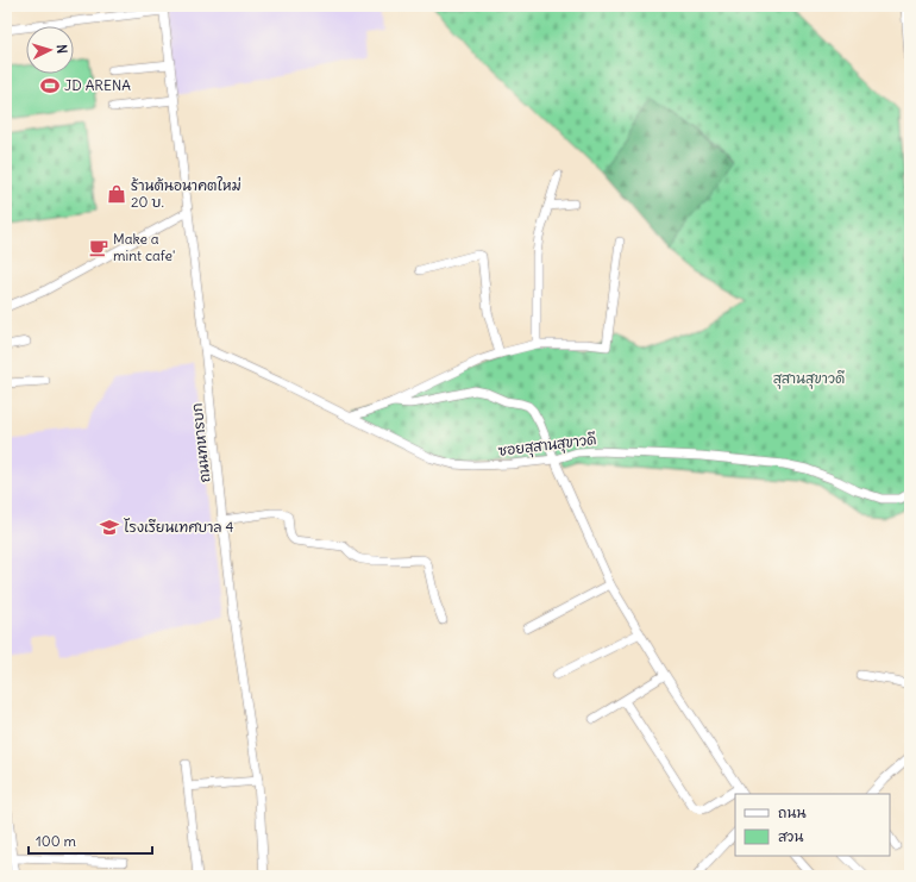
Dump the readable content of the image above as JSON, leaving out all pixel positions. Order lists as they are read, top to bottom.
{
  "streets": {
    "street": ["ถนนทหารบก", "ซอยสุสานสุขาวดี"]
  },
  "crossings": [
    ["ถนนทหารบก", "ซอยสุสานสุขาวดี"]
  ],
  "parks": ["สุสานสุขาวดี"],
  "places": {
    "sports": ["JD ARENA"],
    "shop": ["ร้านต้นอนาคตใหม่ 20 บ."],
    "cafe": ["Make a mint cafe'"],
    "school or university": ["โรงเรียนเทศบาล 4"]
  },
  "legend": ["ถนน", "สวน"],
  "scale_bar": "100 m",
  "north": "right"
}
